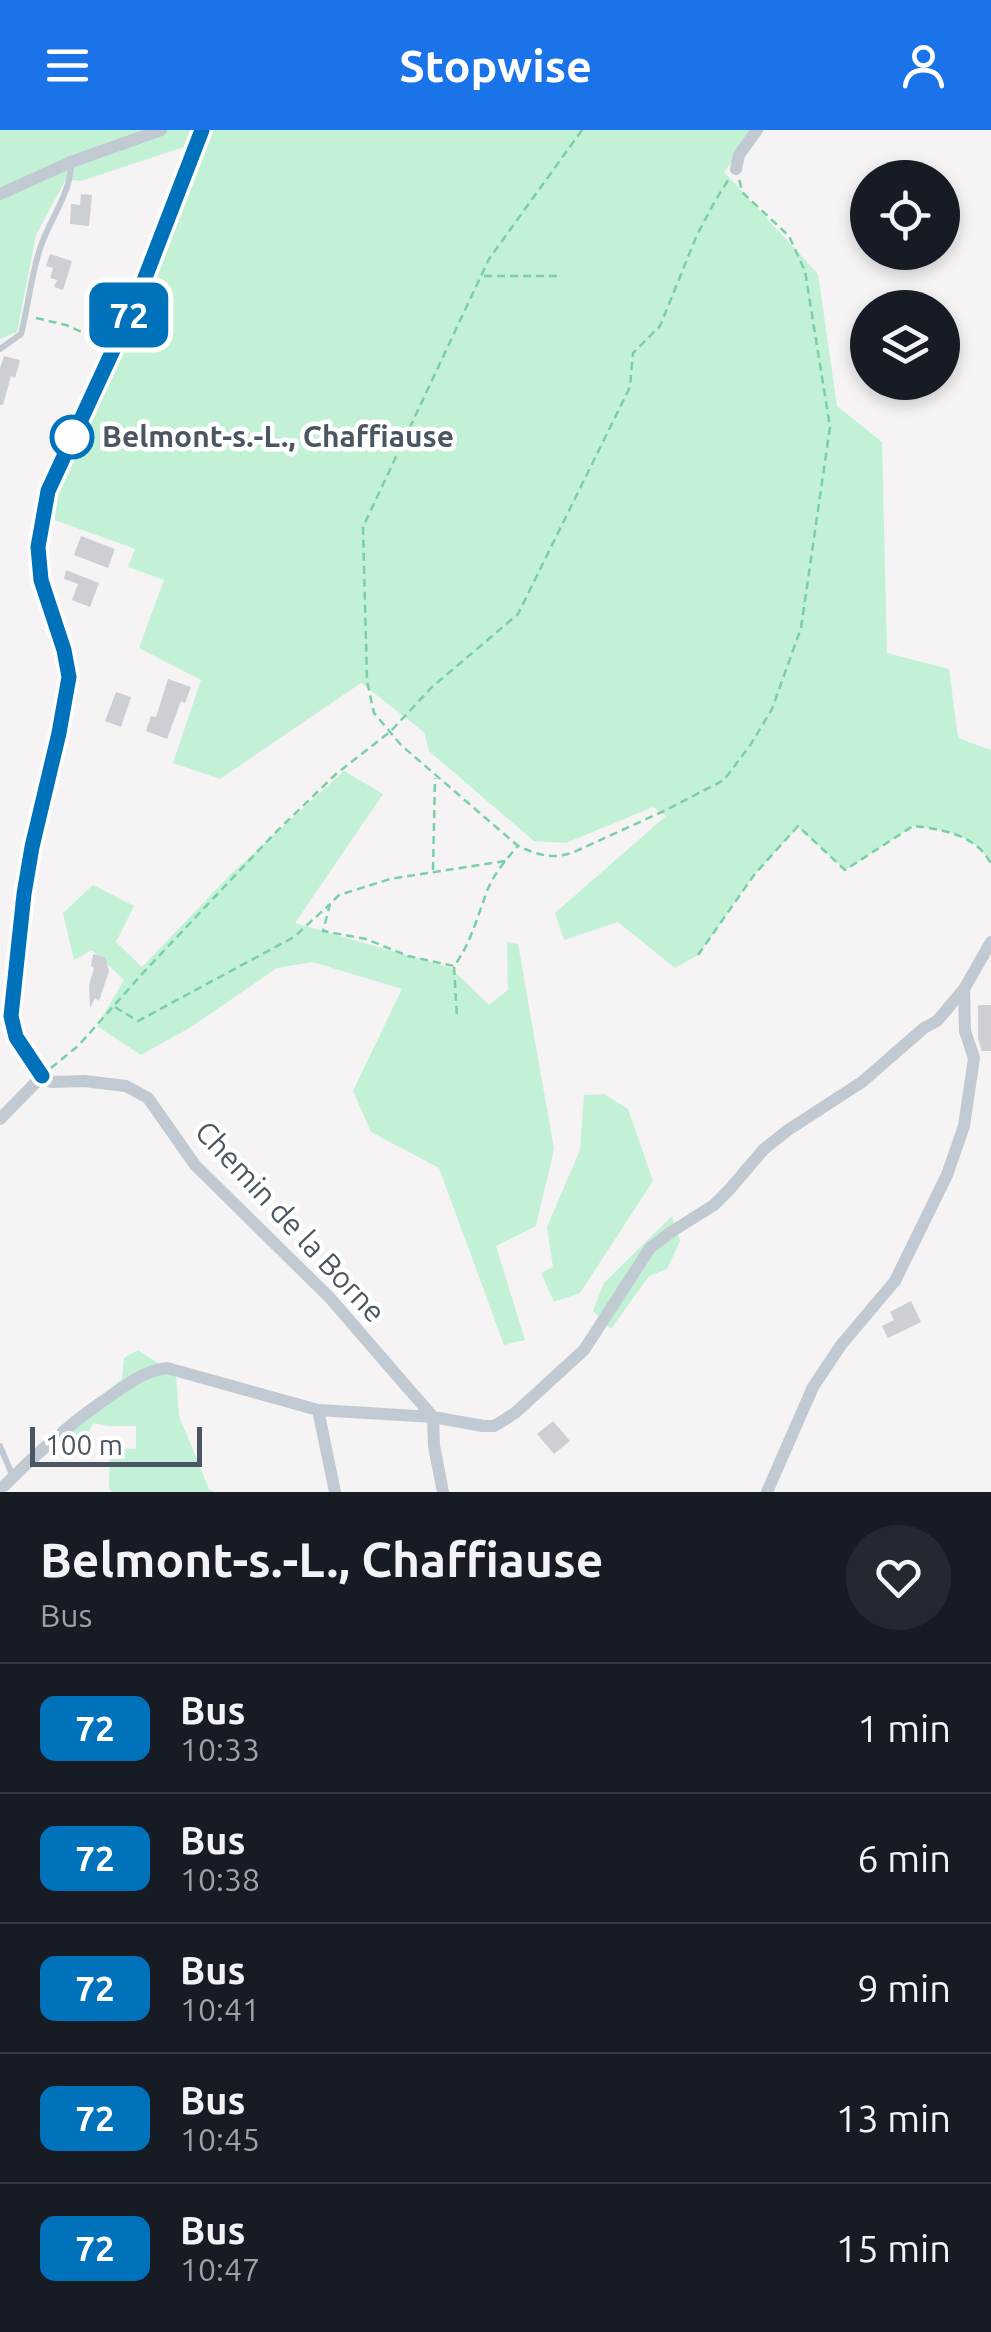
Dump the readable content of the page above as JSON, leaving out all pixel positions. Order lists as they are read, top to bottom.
{
  "streets": {
    "street": ["Chemin de la Borne"]
  },
  "places": ["Belmont-s.-L., Chaffiause"],
  "lines": ["bus line 72"],
  "scale_bar": "100 m",
  "page": {
    "header": "Stopwise",
    "on_map": "72",
    "scale": "100 m",
    "heading": ["Belmont-s.-L., Chaffiause", "Bus"],
    "list": [
      {
        "mark": "72",
        "name": "Bus",
        "note": "10:33",
        "value": "1 min"
      },
      {
        "mark": "72",
        "name": "Bus",
        "note": "10:38",
        "value": "6 min"
      },
      {
        "mark": "72",
        "name": "Bus",
        "note": "10:41",
        "value": "9 min"
      },
      {
        "mark": "72",
        "name": "Bus",
        "note": "10:45",
        "value": "13 min"
      },
      {
        "mark": "72",
        "name": "Bus",
        "note": "10:47",
        "value": "15 min"
      }
    ]
  }
}
